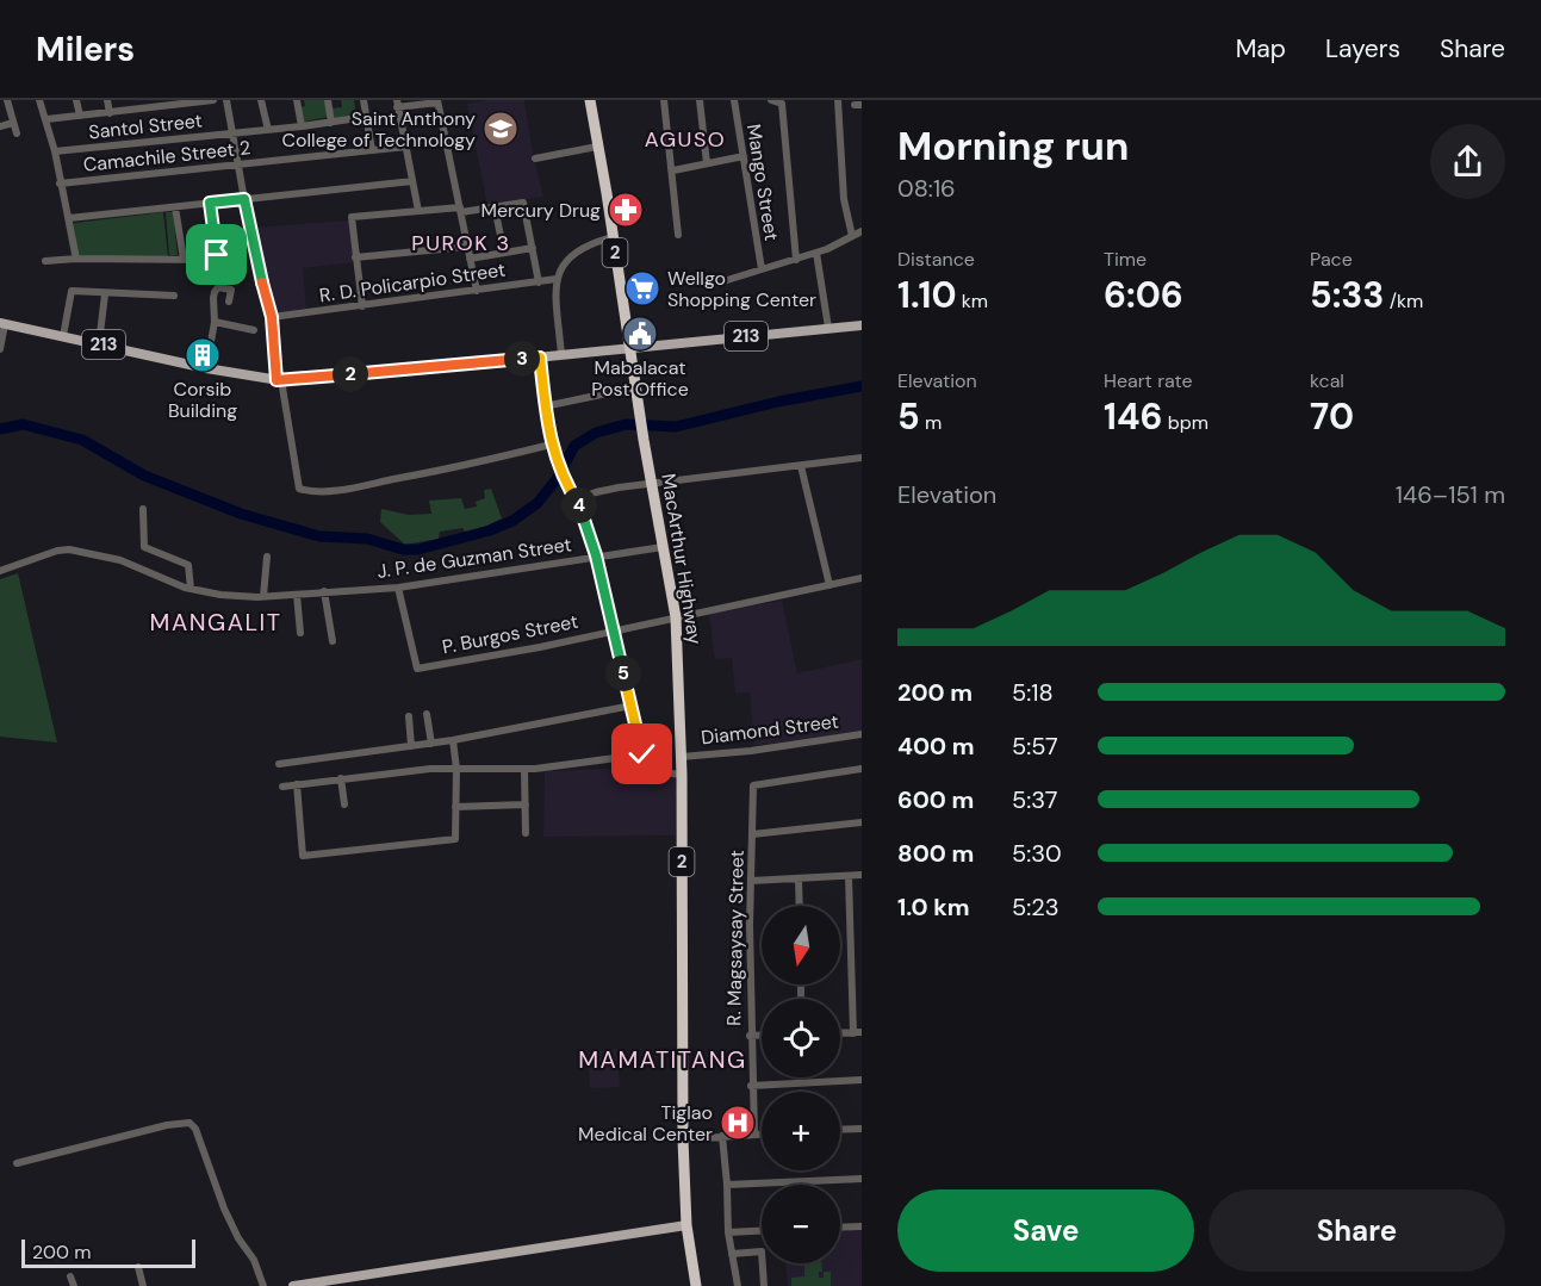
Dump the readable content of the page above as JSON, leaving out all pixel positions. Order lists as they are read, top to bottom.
{
  "streets": {
    "highway": ["2", "MacArthur Highway"],
    "main road": ["213"],
    "street": [
      "Santol Street",
      "Camachile Street 2",
      "Mango Street",
      "R. D. Policarpio Street",
      "J. P. de Guzman Street",
      "P. Burgos Street",
      "Diamond Street",
      "R. Magsaysay Street"
    ]
  },
  "crossings": [
    ["213", "MacArthur Highway"],
    ["J. P. de Guzman Street", "MacArthur Highway"],
    ["J. P. de Guzman Street", "P. Burgos Street"],
    ["MacArthur Highway", "P. Burgos Street"],
    ["MacArthur Highway", "Diamond Street"]
  ],
  "districts": [
    "AGUSO",
    "PUROK 3",
    "MANGALIT",
    "MAMATITANG"
  ],
  "places": {
    "school or university": ["Saint Anthony College of Technology"],
    "pharmacy": ["Mercury Drug"],
    "supermarket": ["Wellgo Shopping Center"],
    "public building": ["Mabalacat Post Office"],
    "building": ["Corsib Building"],
    "hospital": ["Tiglao Medical Center"]
  },
  "scale_bar": "200 m",
  "north": "bottom",
  "page": {
    "header": "Milers",
    "nav": ["Map", "Layers", "Share"],
    "heading": ["Morning run", "08:16"],
    "stats": [
      ["Distance", "1.10 km"],
      ["Time", "6:06"],
      ["Pace", "5:33 /km"],
      ["Elevation", "5 m"],
      ["Heart rate", "146 bpm"],
      ["kcal", "70"]
    ],
    "pins": [
      "3",
      "2",
      "4",
      "5"
    ],
    "chart": ["Elevation", "146–151 m"],
    "list": [
      {
        "name": "200 m",
        "note": "5:18"
      },
      {
        "name": "400 m",
        "note": "5:57"
      },
      {
        "name": "600 m",
        "note": "5:37"
      },
      {
        "name": "800 m",
        "note": "5:30"
      },
      {
        "name": "1.0 km",
        "note": "5:23"
      }
    ],
    "map_buttons": ["+", "−"],
    "buttons": ["Save", "Share"],
    "scale": "200 m"
  }
}
